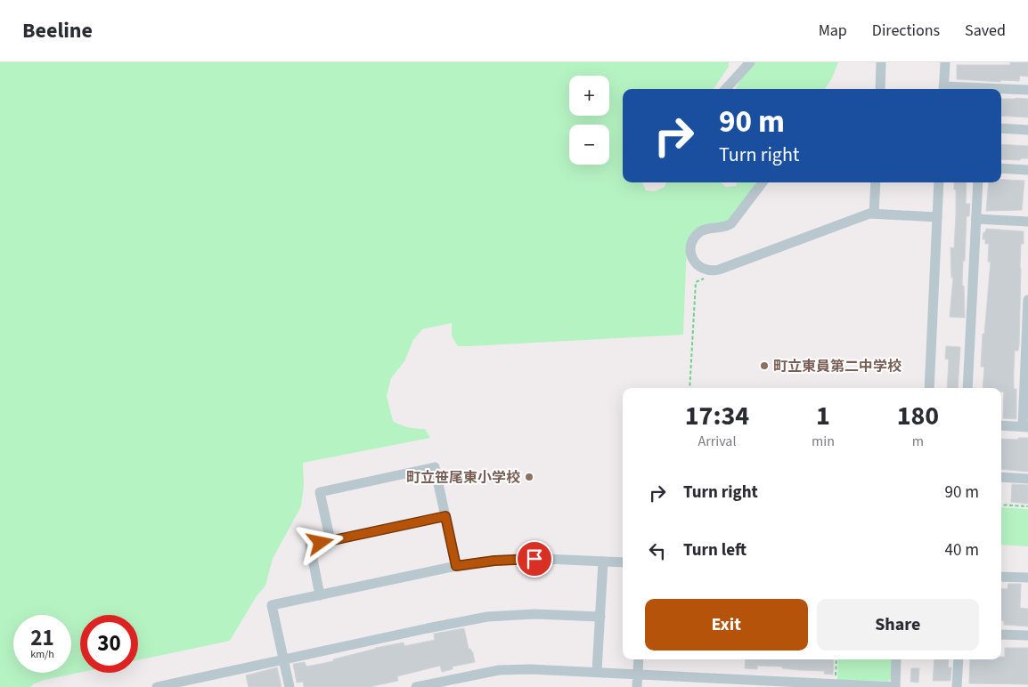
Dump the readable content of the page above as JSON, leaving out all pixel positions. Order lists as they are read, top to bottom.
{
  "places": ["町立東員第二中学校", "町立笹尾東小学校"],
  "page": {
    "header": "Beeline",
    "nav": ["Map", "Directions", "Saved"],
    "map_buttons": ["+", "−"],
    "turn": ["90 m", "Turn right"],
    "eta": [
      "17:34",
      "Arrival",
      "1",
      "min",
      "180",
      "m"
    ],
    "list": [
      {
        "name": "Turn right",
        "value": "90 m"
      },
      {
        "name": "Turn left",
        "value": "40 m"
      }
    ],
    "buttons": ["Exit", "Share"],
    "speed": "21 km/h",
    "limit": "30"
  }
}
